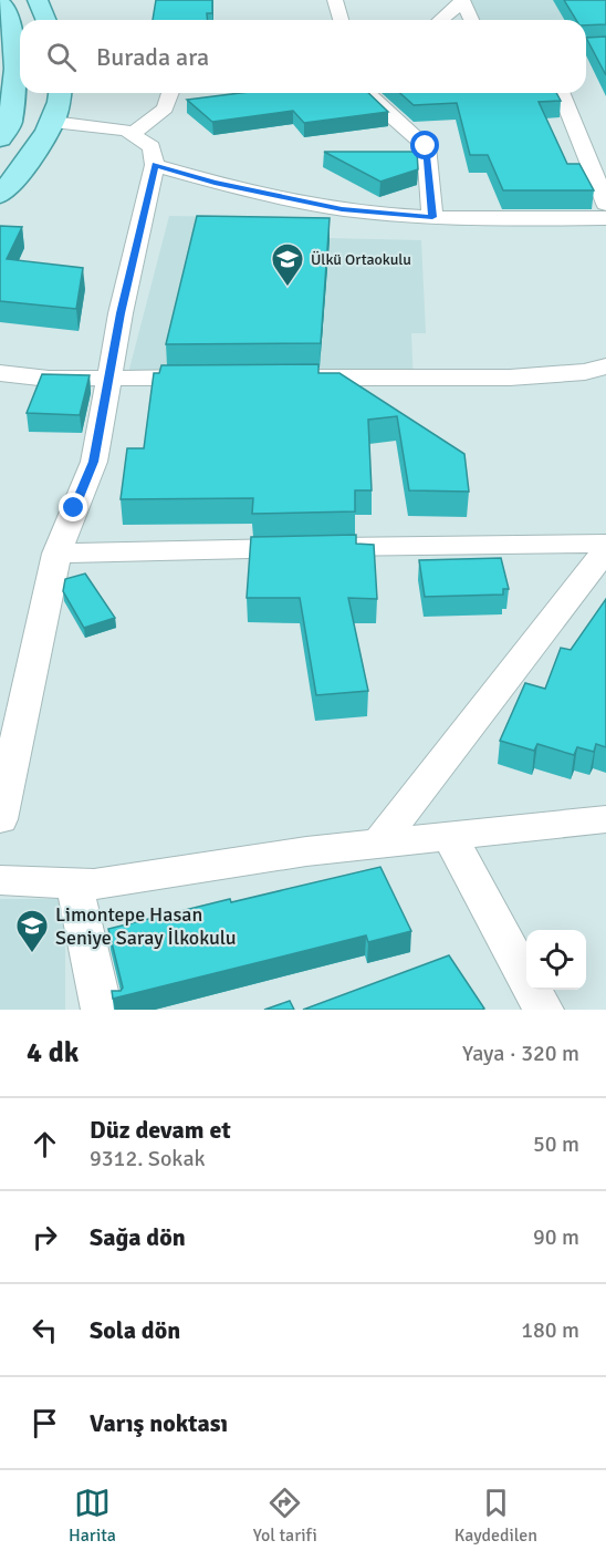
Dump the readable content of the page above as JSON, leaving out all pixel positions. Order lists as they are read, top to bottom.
{
  "places": {
    "school or university": ["Ülkü Ortaokulu", "Limontepe Hasan Seniye Saray İlkokulu"]
  },
  "page": {
    "search": "Burada ara",
    "heading": ["4 dk", "Yaya · 320 m"],
    "list": [
      ["Düz devam et", "9312. Sokak", "50 m"],
      ["Sağa dön", "90 m"],
      ["Sola dön", "180 m"],
      "Varış noktası"
    ],
    "nav": ["Harita", "Yol tarifi", "Kaydedilen"]
  }
}
